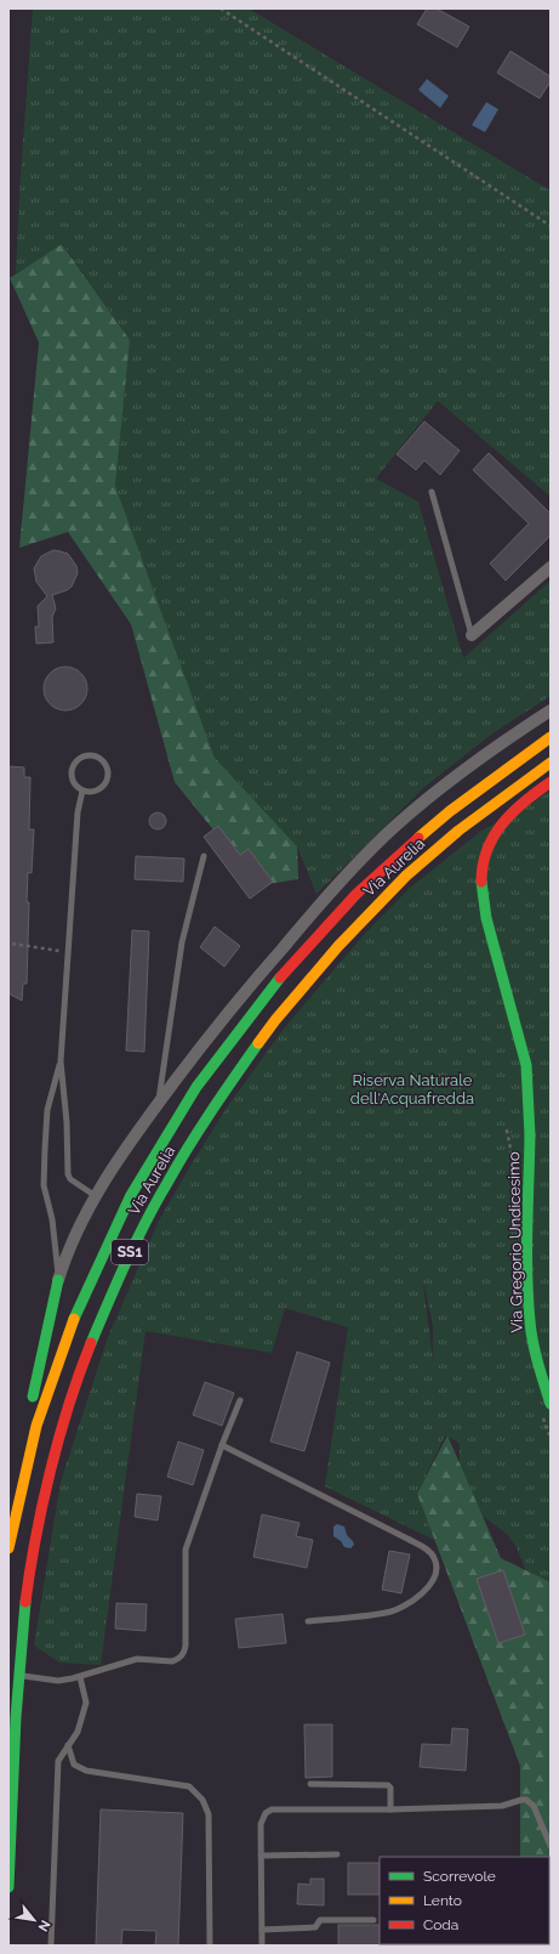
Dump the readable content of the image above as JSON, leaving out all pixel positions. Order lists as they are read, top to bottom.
{
  "streets": {
    "main road": ["Via Aurelia", "Via Gregorio Undicesimo", "SS1"]
  },
  "parks": ["Riserva Naturale dell'Acquafredda"],
  "legend": ["Scorrevole", "Lento", "Coda"],
  "north": "bottom right"
}
